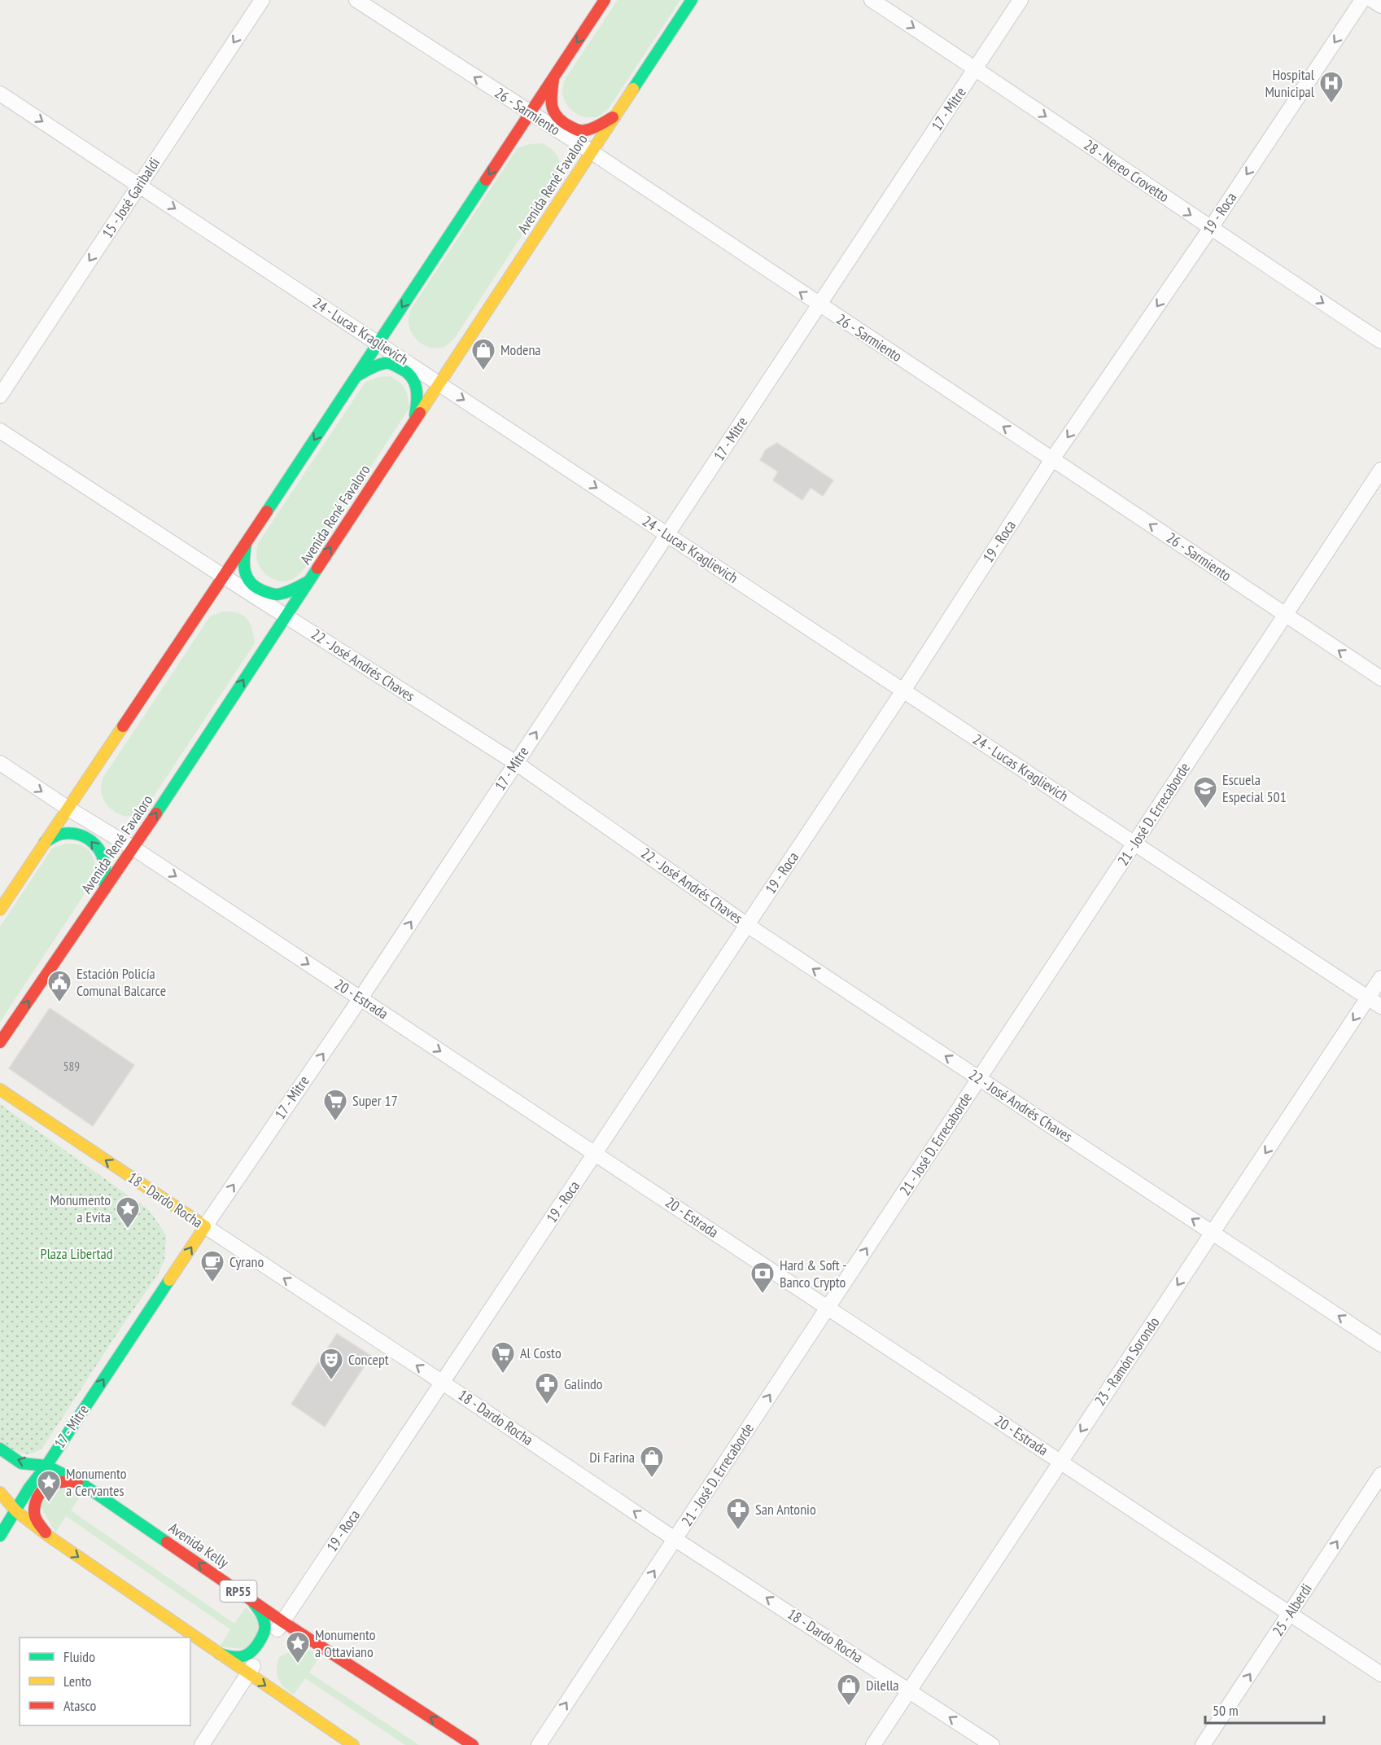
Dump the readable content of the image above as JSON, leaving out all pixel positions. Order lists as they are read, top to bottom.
{
  "streets": {
    "main road": [
      "17 - Mitre",
      "Avenida René Favaloro",
      "18 - Dardo Rocha",
      "Avenida Kelly",
      "RP55"
    ],
    "street": [
      "26 - Sarmiento",
      "28 - Nereo Crovetto",
      "15 - José Garibaldi",
      "19 - Roca",
      "24 - Lucas Kraglievich",
      "22 - José Andrés Chaves",
      "21 - José D. Errecaborde",
      "20 - Estrada",
      "23 - Ramón Sorondo",
      "25 - Alberdi"
    ]
  },
  "crossings": [
    ["17 - Mitre", "26 - Sarmiento"],
    ["17 - Mitre", "28 - Nereo Crovetto"],
    ["17 - Mitre", "24 - Lucas Kraglievich"],
    ["17 - Mitre", "22 - José Andrés Chaves"],
    ["17 - Mitre", "20 - Estrada"],
    ["17 - Mitre", "18 - Dardo Rocha"],
    ["17 - Mitre", "Avenida Kelly"],
    ["26 - Sarmiento", "Avenida René Favaloro"],
    ["26 - Sarmiento", "19 - Roca"],
    ["26 - Sarmiento", "21 - José D. Errecaborde"],
    ["28 - Nereo Crovetto", "19 - Roca"],
    ["Avenida René Favaloro", "24 - Lucas Kraglievich"],
    ["Avenida René Favaloro", "22 - José Andrés Chaves"],
    ["Avenida René Favaloro", "20 - Estrada"],
    ["15 - José Garibaldi", "24 - Lucas Kraglievich"],
    ["19 - Roca", "24 - Lucas Kraglievich"],
    ["19 - Roca", "22 - José Andrés Chaves"],
    ["19 - Roca", "20 - Estrada"],
    ["19 - Roca", "18 - Dardo Rocha"],
    ["19 - Roca", "Avenida Kelly"],
    ["24 - Lucas Kraglievich", "21 - José D. Errecaborde"],
    ["24 - Lucas Kraglievich", "23 - Ramón Sorondo"],
    ["22 - José Andrés Chaves", "21 - José D. Errecaborde"],
    ["22 - José Andrés Chaves", "23 - Ramón Sorondo"],
    ["21 - José D. Errecaborde", "20 - Estrada"],
    ["21 - José D. Errecaborde", "18 - Dardo Rocha"],
    ["20 - Estrada", "23 - Ramón Sorondo"],
    ["20 - Estrada", "25 - Alberdi"],
    ["18 - Dardo Rocha", "23 - Ramón Sorondo"]
  ],
  "one_way": [
    "17 - Mitre",
    "26 - Sarmiento",
    "28 - Nereo Crovetto",
    "15 - José Garibaldi",
    "24 - Lucas Kraglievich",
    "22 - José Andrés Chaves",
    "21 - José D. Errecaborde",
    "20 - Estrada",
    "18 - Dardo Rocha",
    "23 - Ramón Sorondo",
    "25 - Alberdi"
  ],
  "parks": ["Plaza Libertad"],
  "places": {
    "hospital": ["Hospital Municipal"],
    "shop": ["Modena", "Di Farina", "Dilella"],
    "school or university": ["Escuela Especial 501"],
    "public building": ["Estación Policía Comunal Balcarce"],
    "supermarket": ["Super 17", "Al Costo"],
    "place": ["Monumento a Evita", "Monumento a Cervantes", "Monumento a Ottaviano"],
    "cafe": ["Cyrano"],
    "bank": ["Hard & Soft - Banco Crypto"],
    "theatre": ["Concept"],
    "pharmacy": ["Galindo", "San Antonio"]
  },
  "house_numbers": ["589"],
  "legend": ["Fluido", "Lento", "Atasco"],
  "scale_bar": "50 m"
}
